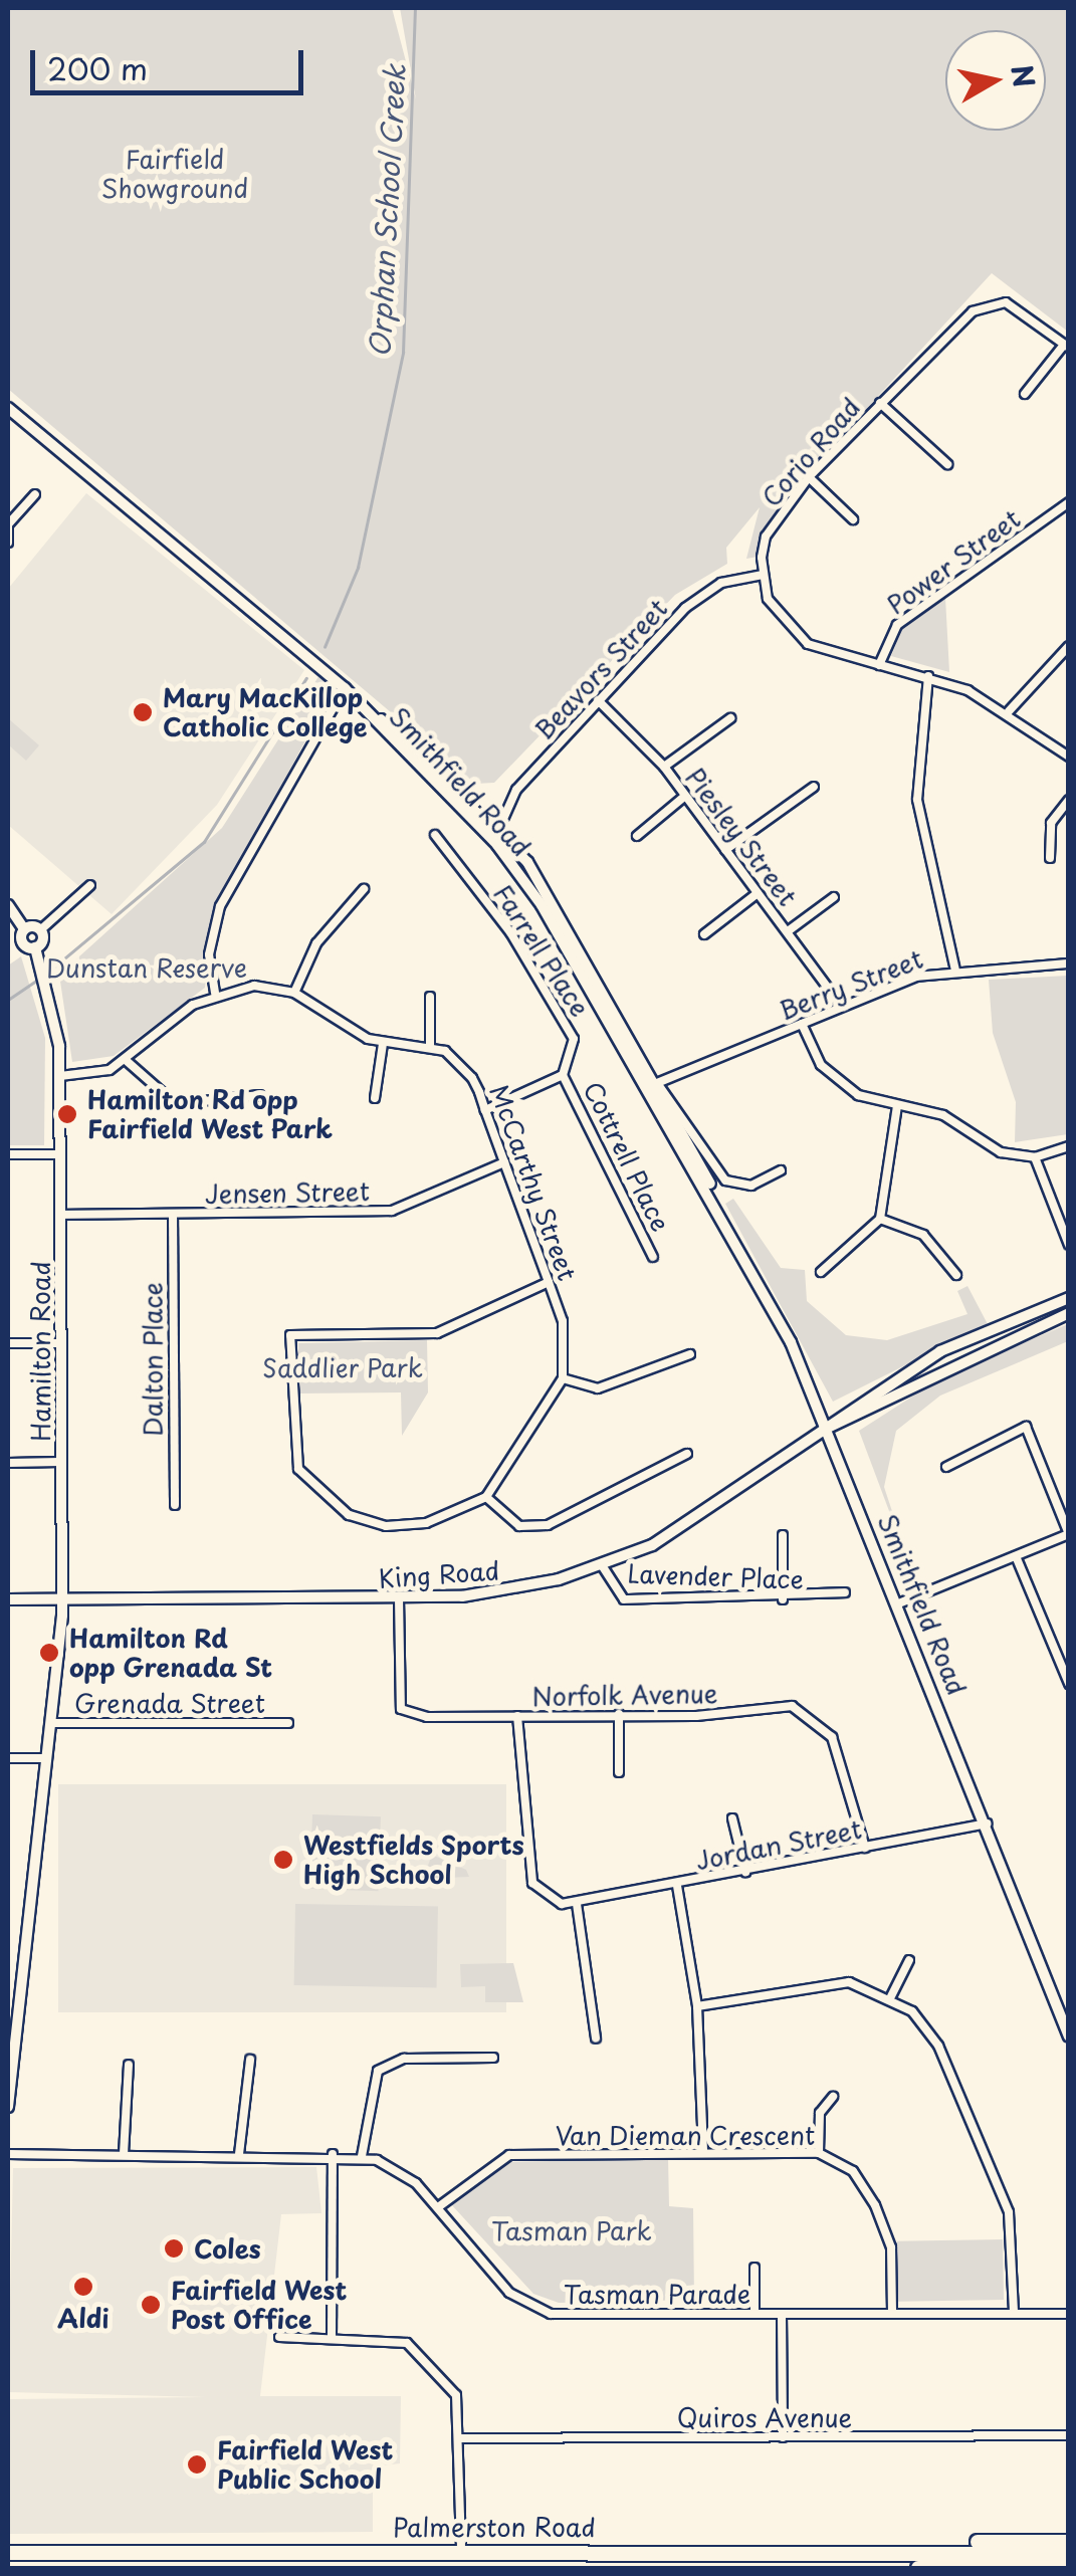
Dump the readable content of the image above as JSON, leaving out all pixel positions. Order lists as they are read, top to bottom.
{
  "streets": {
    "highway": ["Palmerston Road"],
    "main road": ["Smithfield Road", "Hamilton Road", "King Road"],
    "street": [
      "Corio Road",
      "Power Street",
      "Beavors Street",
      "Piesley Street",
      "Farrell Place",
      "Berry Street",
      "Cottrell Place",
      "McCarthy Street",
      "Jensen Street",
      "Dalton Place",
      "Lavender Place",
      "Norfolk Avenue",
      "Grenada Street",
      "Jordan Street",
      "Van Dieman Crescent",
      "Tasman Parade",
      "Quiros Avenue"
    ]
  },
  "crossings": [
    ["Corio Road", "Beavors Street"],
    ["Beavors Street", "Smithfield Road"],
    ["Beavors Street", "Piesley Street"],
    ["Smithfield Road", "Berry Street"],
    ["Smithfield Road", "King Road"],
    ["Smithfield Road", "Jordan Street"],
    ["Piesley Street", "Berry Street"],
    ["Farrell Place", "Cottrell Place"],
    ["McCarthy Street", "Jensen Street"],
    ["Jensen Street", "Hamilton Road"],
    ["Jensen Street", "Dalton Place"],
    ["Hamilton Road", "King Road"],
    ["Hamilton Road", "Grenada Street"],
    ["King Road", "Lavender Place"],
    ["King Road", "Norfolk Avenue"],
    ["Norfolk Avenue", "Jordan Street"],
    ["Van Dieman Crescent", "Tasman Parade"]
  ],
  "water": ["Orphan School Creek"],
  "parks": [
    "Fairfield Showground",
    "Dunstan Reserve",
    "Saddlier Park",
    "Tasman Park"
  ],
  "places": [
    "Mary MacKillop Catholic College",
    "Hamilton Rd opp Fairfield West Park",
    "Hamilton Rd opp Grenada St",
    "Westfields Sports High School",
    "Coles",
    "Aldi",
    "Fairfield West Post Office",
    "Fairfield West Public School"
  ],
  "scale_bar": "200 m",
  "north": "right"
}
